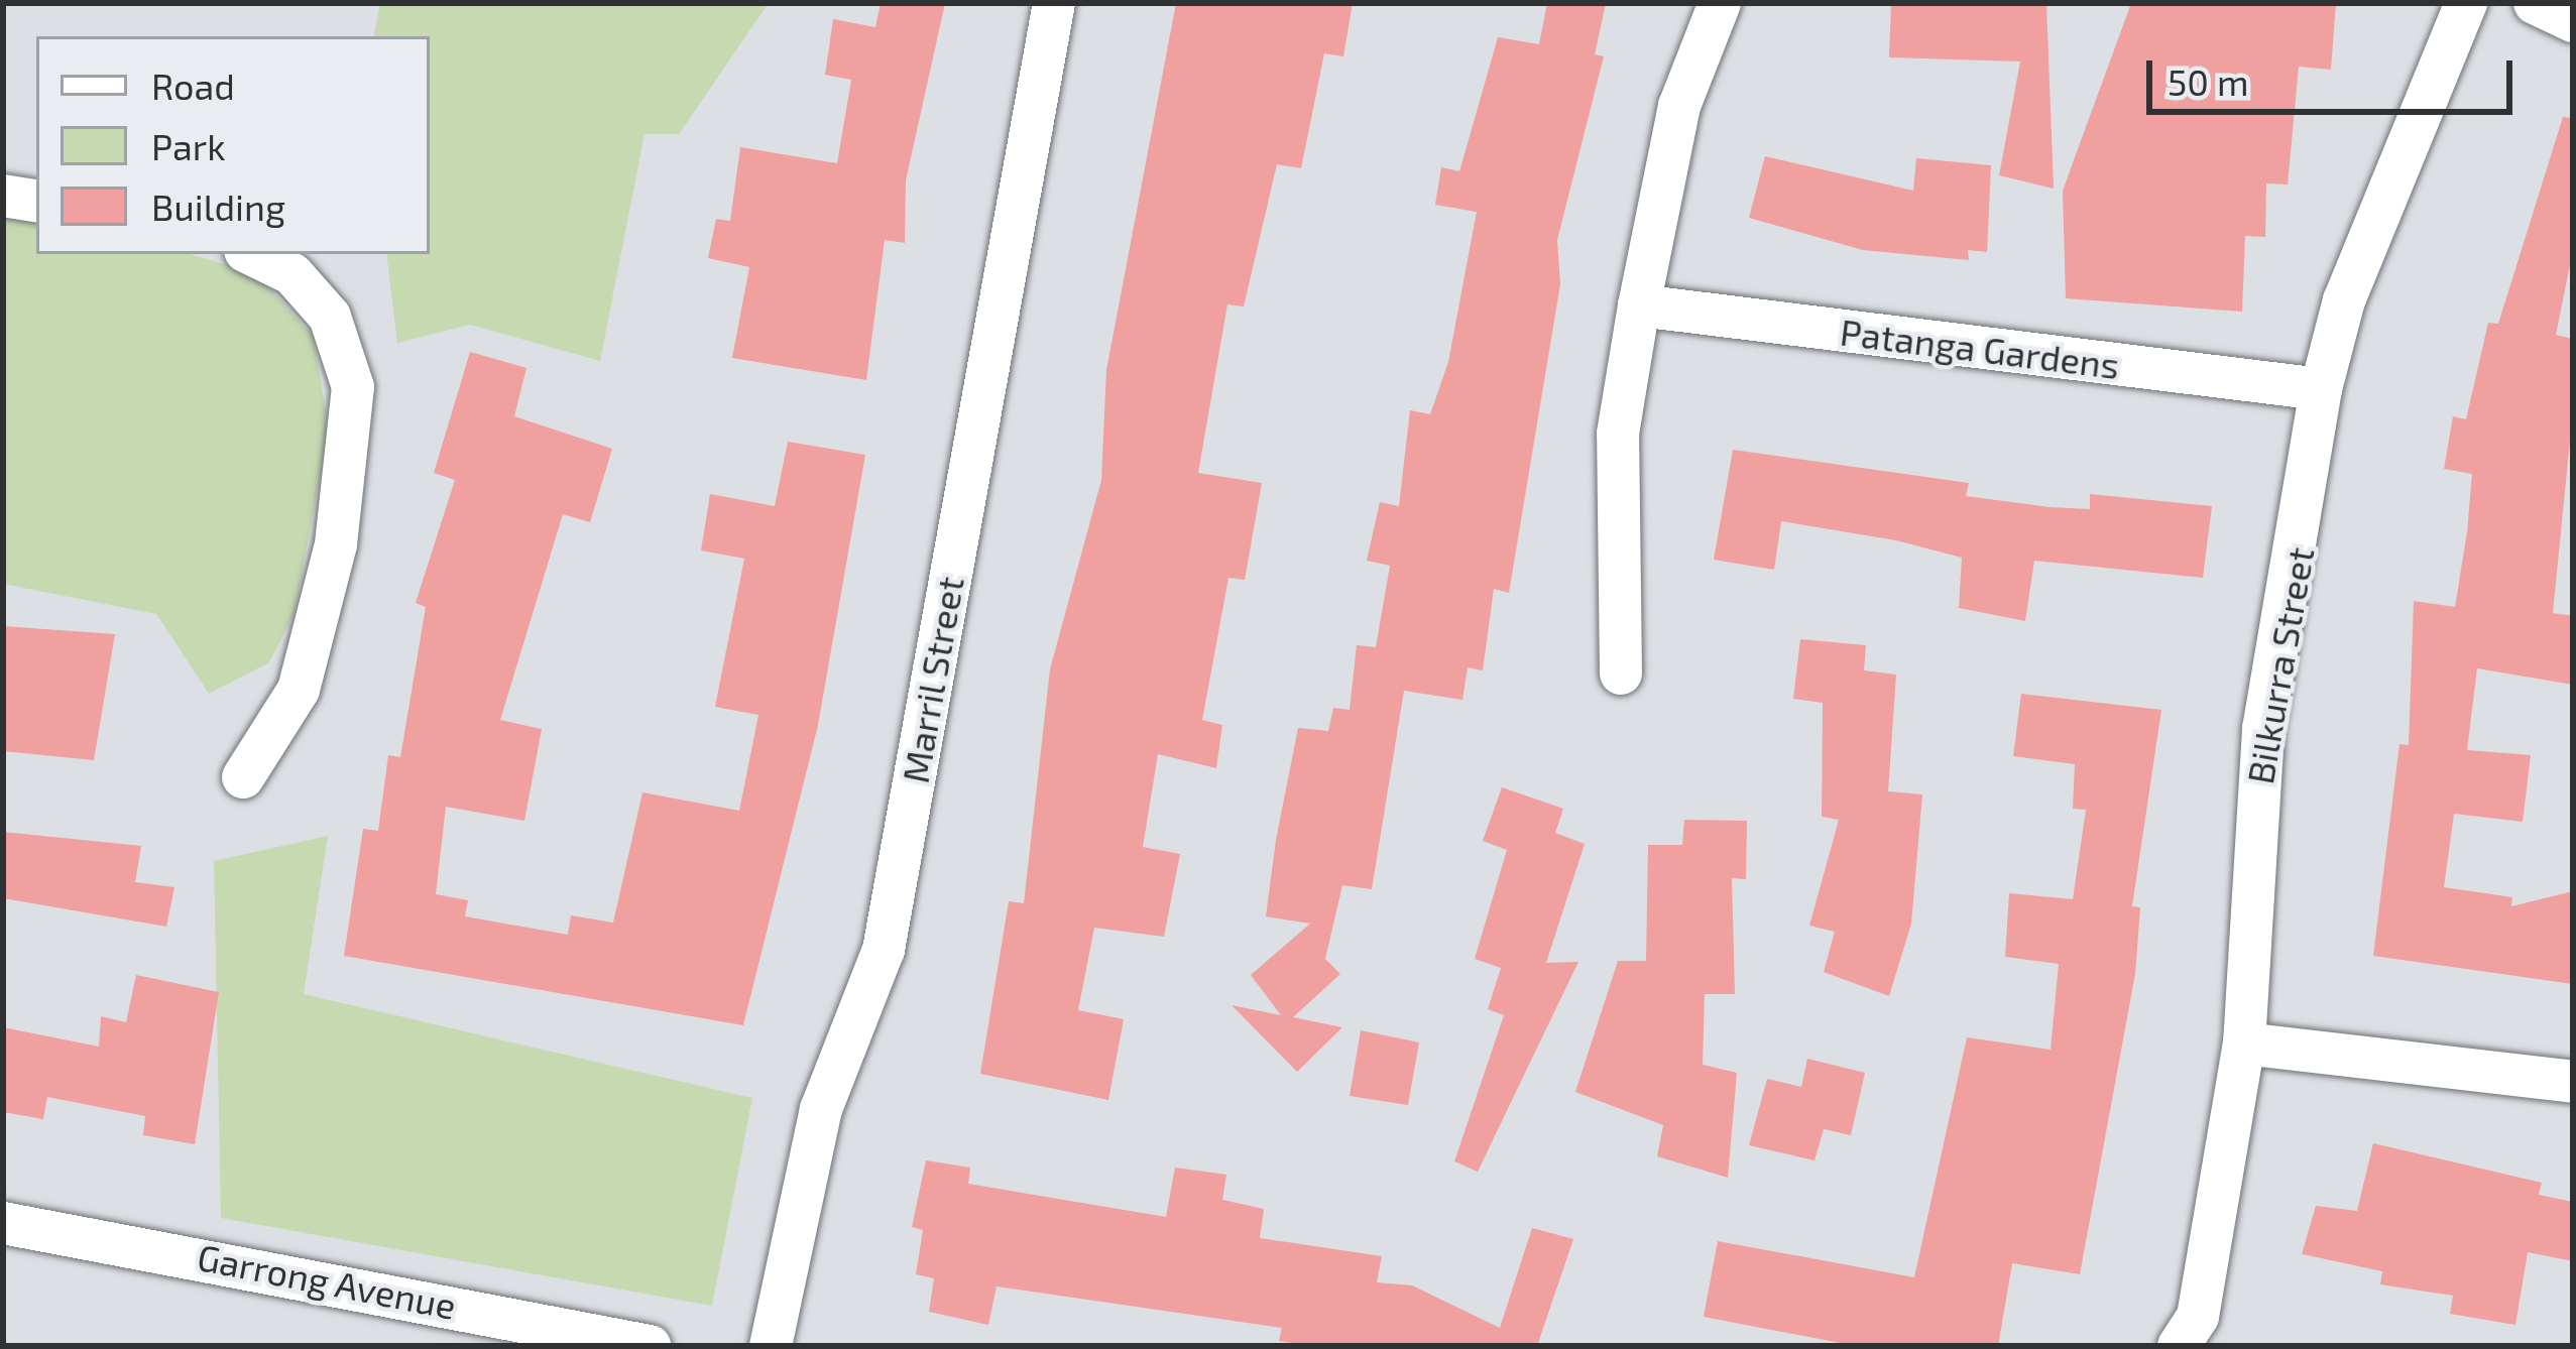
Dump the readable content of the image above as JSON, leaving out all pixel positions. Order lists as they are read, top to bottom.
{
  "streets": {
    "street": [
      "Patanga Gardens",
      "Bilkurra Street",
      "Marril Street",
      "Garrong Avenue"
    ]
  },
  "crossings": [
    ["Patanga Gardens", "Bilkurra Street"]
  ],
  "legend": ["Road", "Park", "Building"],
  "scale_bar": "50 m"
}
